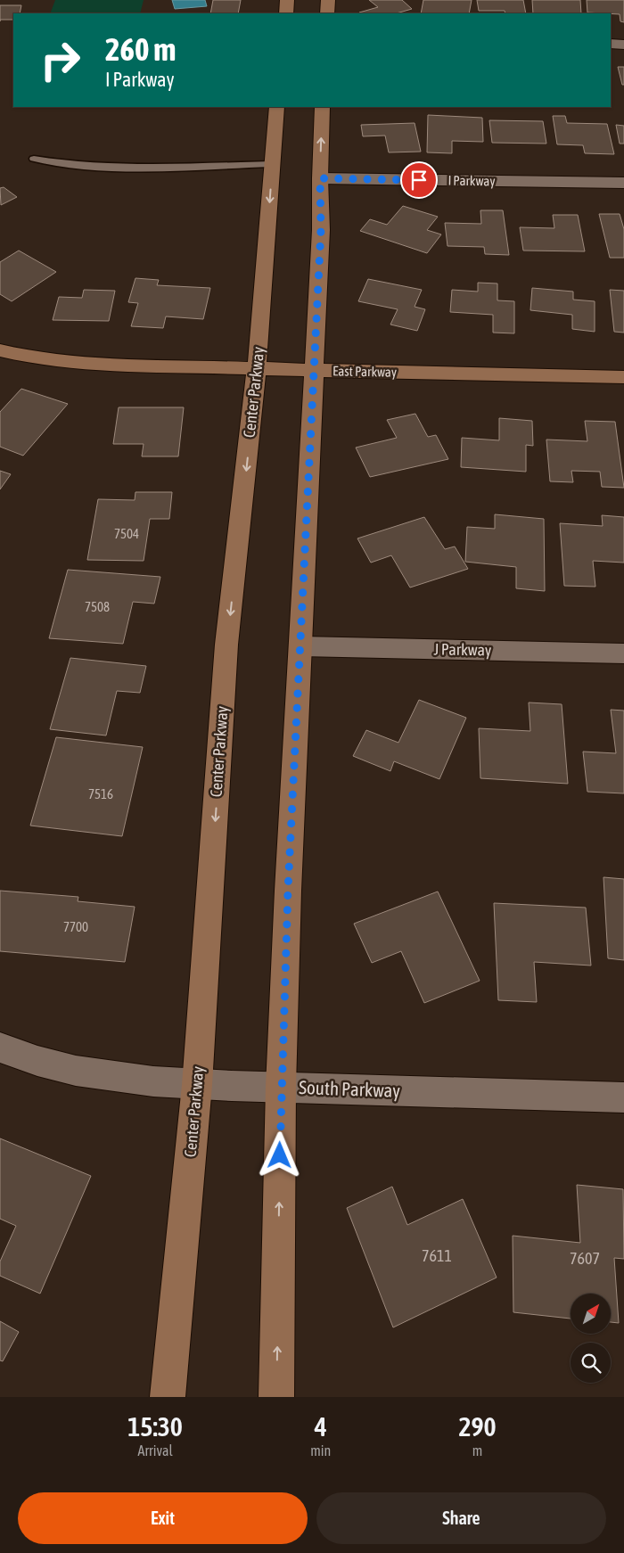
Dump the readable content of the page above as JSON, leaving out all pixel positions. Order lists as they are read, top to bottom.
{
  "streets": {
    "street": [
      "I Parkway",
      "East Parkway",
      "Center Parkway",
      "J Parkway",
      "South Parkway"
    ]
  },
  "crossings": [
    ["East Parkway", "Center Parkway"],
    ["Center Parkway", "South Parkway"]
  ],
  "house_numbers": [
    "7504",
    "7508",
    "7516",
    "7700",
    "7611",
    "7607"
  ],
  "north": "top right",
  "page": {
    "turn": ["260 m", "I Parkway"],
    "eta": [
      "15:30",
      "Arrival",
      "4",
      "min",
      "290",
      "m"
    ],
    "buttons": ["Exit", "Share"]
  }
}
